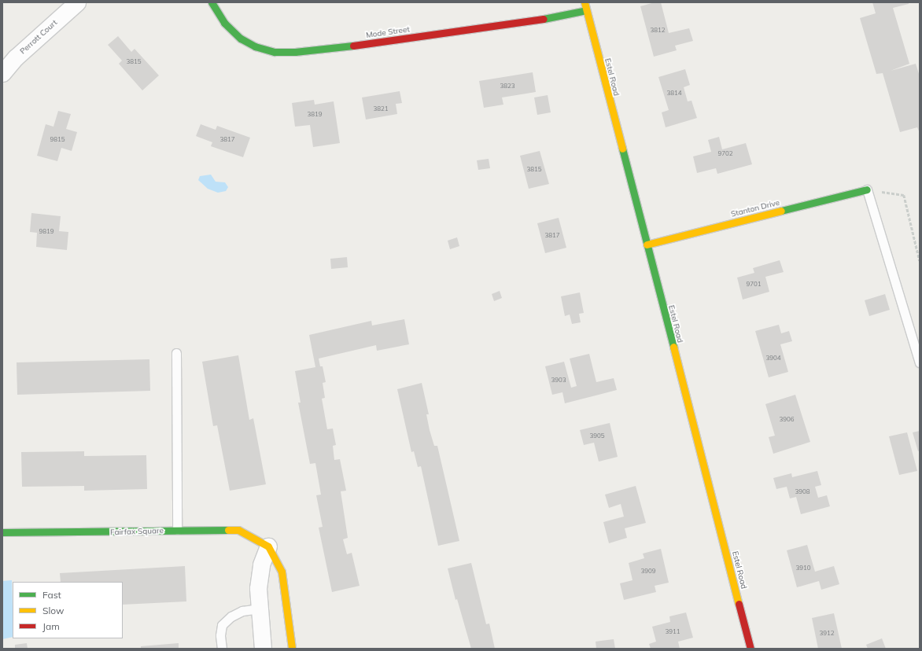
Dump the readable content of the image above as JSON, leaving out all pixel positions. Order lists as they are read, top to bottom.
{
  "streets": {
    "street": [
      "Mode Street",
      "Perrott Court",
      "Estel Road",
      "Stanton Drive",
      "Fairfax Square"
    ]
  },
  "crossings": [
    ["Mode Street", "Estel Road"],
    ["Estel Road", "Stanton Drive"]
  ],
  "house_numbers": [
    "3812",
    "3815",
    "3823",
    "3814",
    "3821",
    "3819",
    "9815",
    "3817",
    "9702",
    "3815",
    "9819",
    "3817",
    "9701",
    "3904",
    "3903",
    "3906",
    "3905",
    "3908",
    "3910",
    "3909",
    "3911",
    "3912"
  ],
  "legend": ["Fast", "Slow", "Jam"]
}
